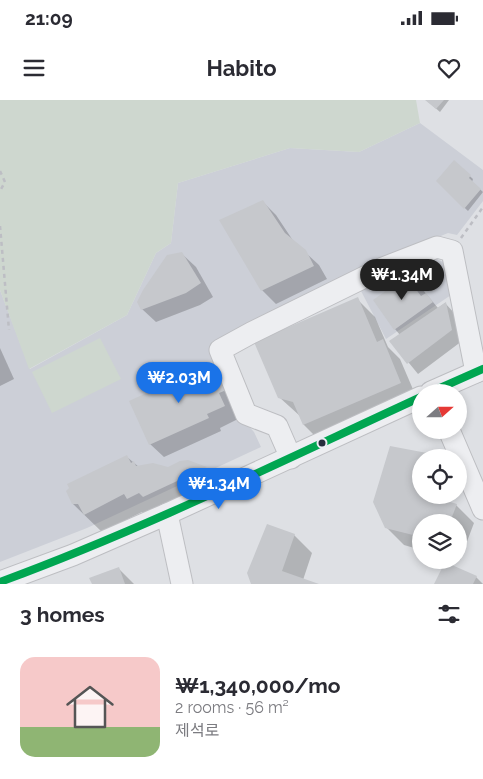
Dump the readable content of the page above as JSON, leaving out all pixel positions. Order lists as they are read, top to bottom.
{
  "north": "right",
  "page": {
    "status": "21:09",
    "header": "Habito",
    "price": ["₩1.34M", "₩2.03M", "₩1.34M"],
    "heading": "3 homes",
    "list": [
      {
        "name": "₩1,340,000/mo",
        "note": "2 rooms · 56 m² · 제석로"
      }
    ]
  }
}
